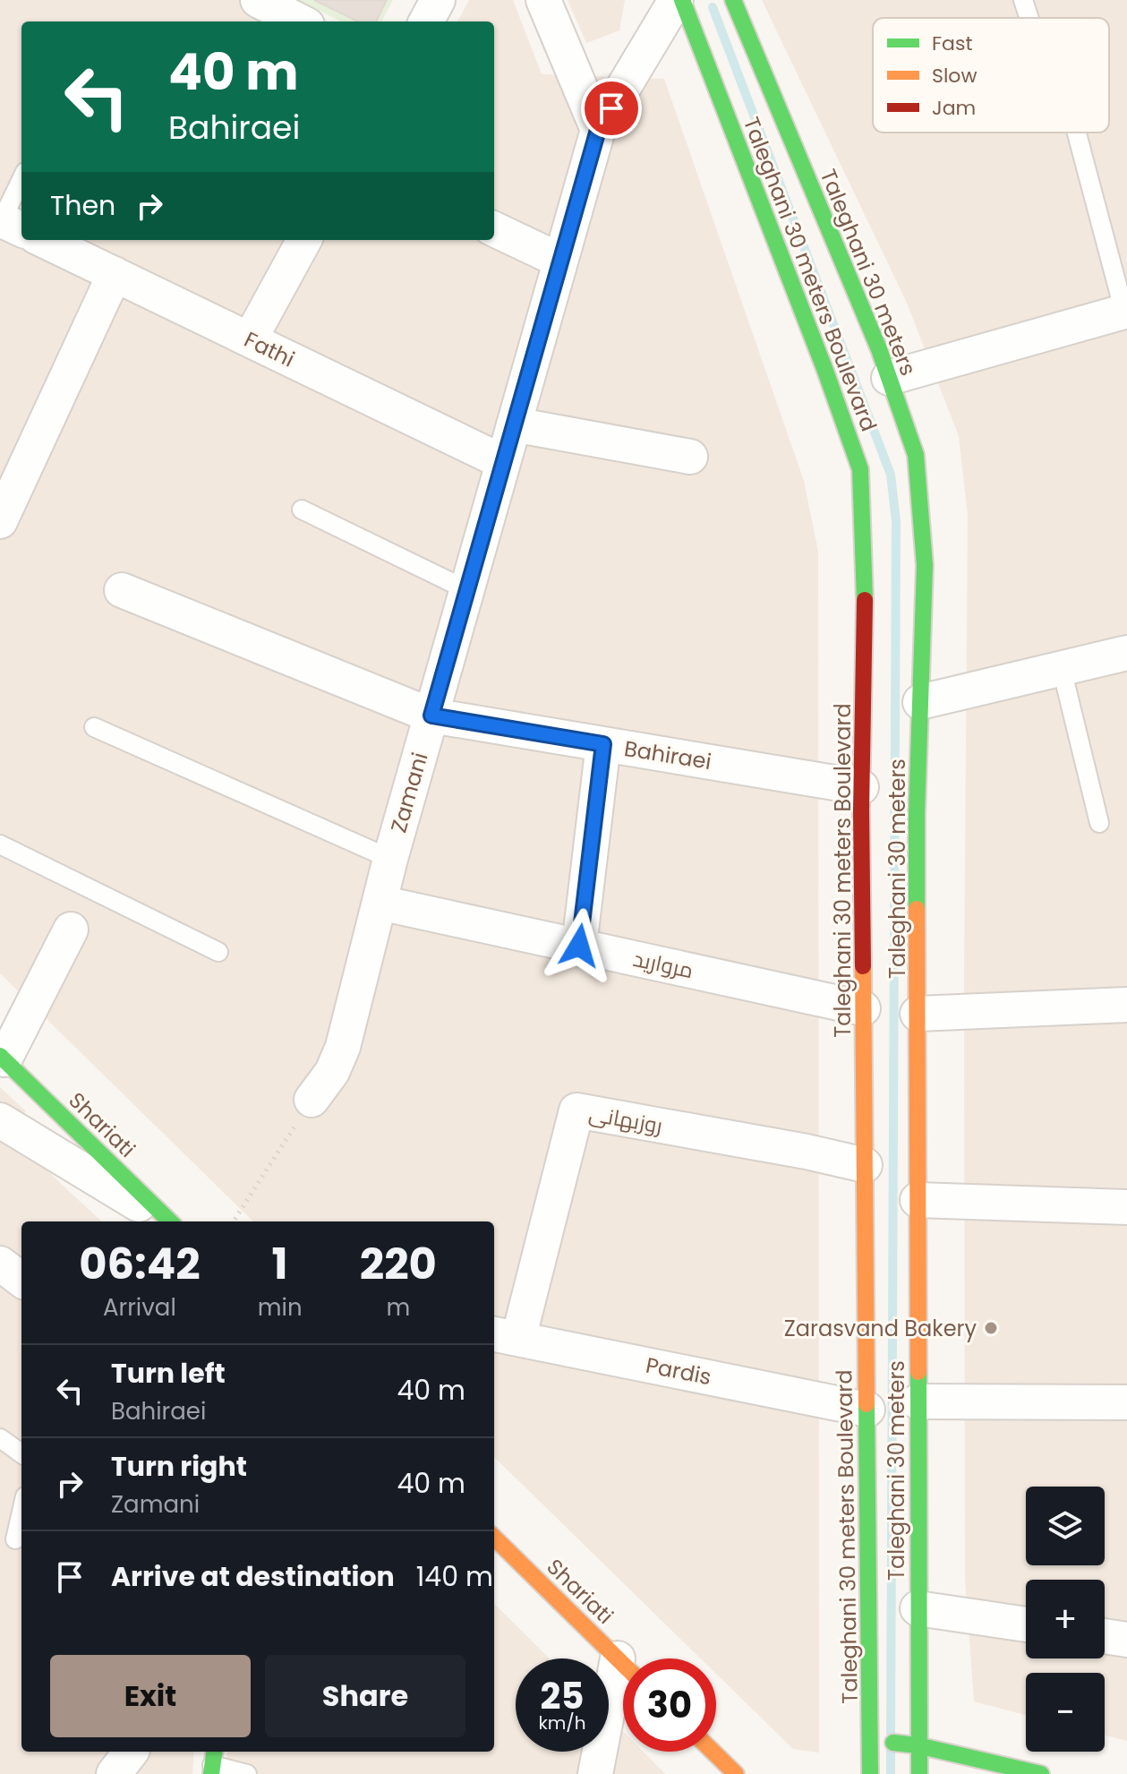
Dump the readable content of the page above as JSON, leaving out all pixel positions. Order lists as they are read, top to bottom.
{
  "streets": {
    "main road": ["Taleghani 30 meters", "Taleghani 30 meters Boulevard", "Shariati"],
    "street": [
      "Fathi",
      "Bahiraei",
      "Zamani",
      "مروارید",
      "روزبهانی",
      "Pardis"
    ]
  },
  "crossings": [
    ["Taleghani 30 meters Boulevard", "Bahiraei"],
    ["Taleghani 30 meters Boulevard", "مروارید"],
    ["Taleghani 30 meters Boulevard", "روزبهانی"],
    ["Taleghani 30 meters Boulevard", "Pardis"],
    ["Fathi", "Zamani"],
    ["Bahiraei", "Zamani"],
    ["Zamani", "مروارید"],
    ["روزبهانی", "Pardis"]
  ],
  "places": ["Zarasvand Bakery"],
  "legend": ["Fast", "Slow", "Jam"],
  "page": {
    "turn": ["40 m", "Bahiraei"],
    "then": "Then",
    "eta": [
      "06:42",
      "Arrival",
      "1",
      "min",
      "220",
      "m"
    ],
    "list": [
      {
        "name": "Turn left",
        "note": "Bahiraei",
        "value": "40 m"
      },
      {
        "name": "Turn right",
        "note": "Zamani",
        "value": "40 m"
      },
      {
        "name": "Arrive at destination",
        "value": "140 m"
      }
    ],
    "map_buttons": ["+", "−"],
    "buttons": ["Exit", "Share"],
    "speed": "25 km/h",
    "limit": "30"
  }
}
